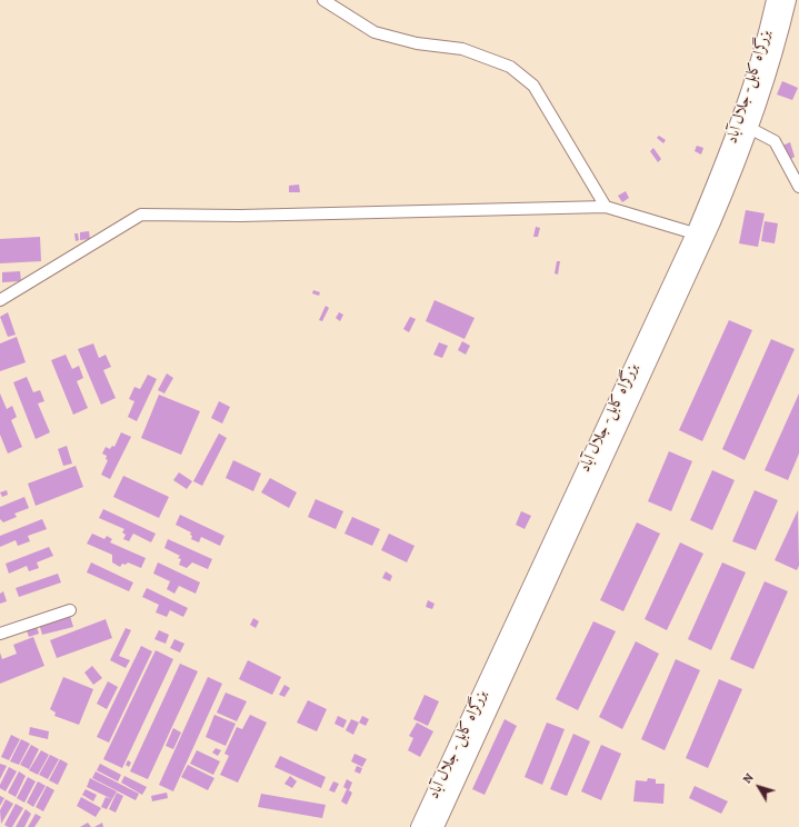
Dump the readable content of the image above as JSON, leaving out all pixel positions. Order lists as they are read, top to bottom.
{
  "streets": {
    "highway": ["بزرگراه کابل- جلال آباد"]
  },
  "north": "top left"
}
